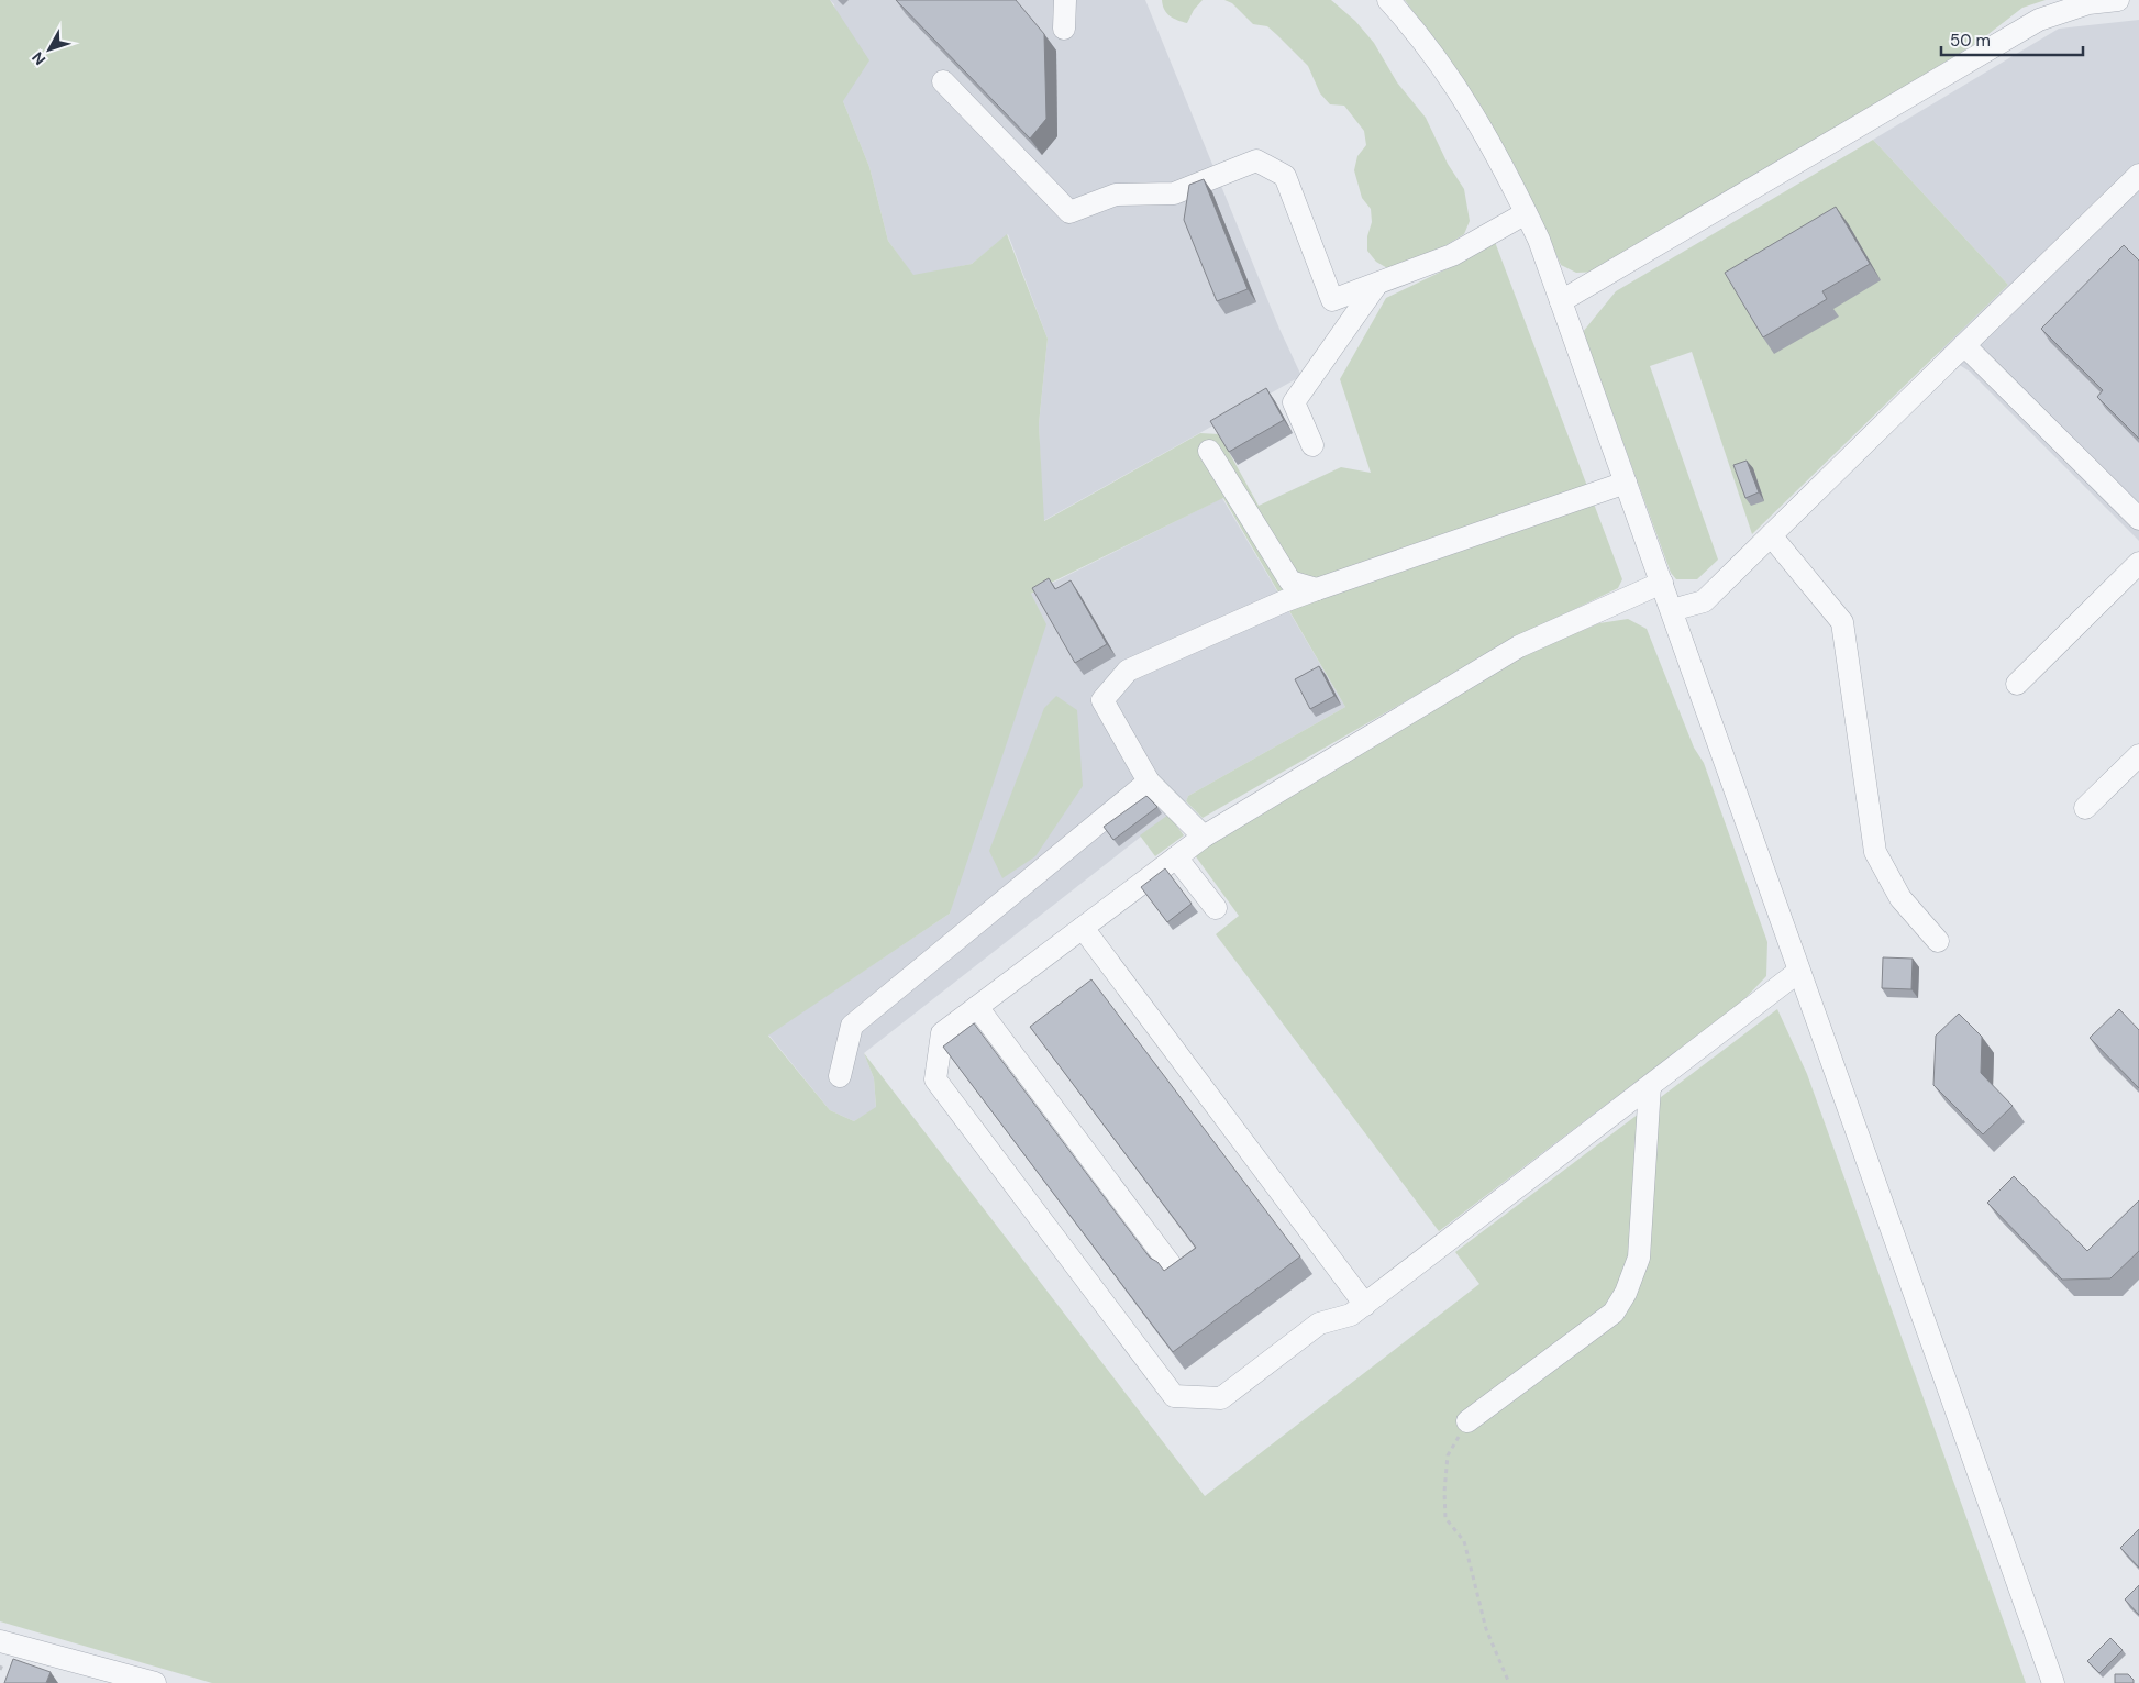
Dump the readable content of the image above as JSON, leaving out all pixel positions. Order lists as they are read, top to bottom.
{
  "scale_bar": "50 m",
  "north": "bottom left"
}
